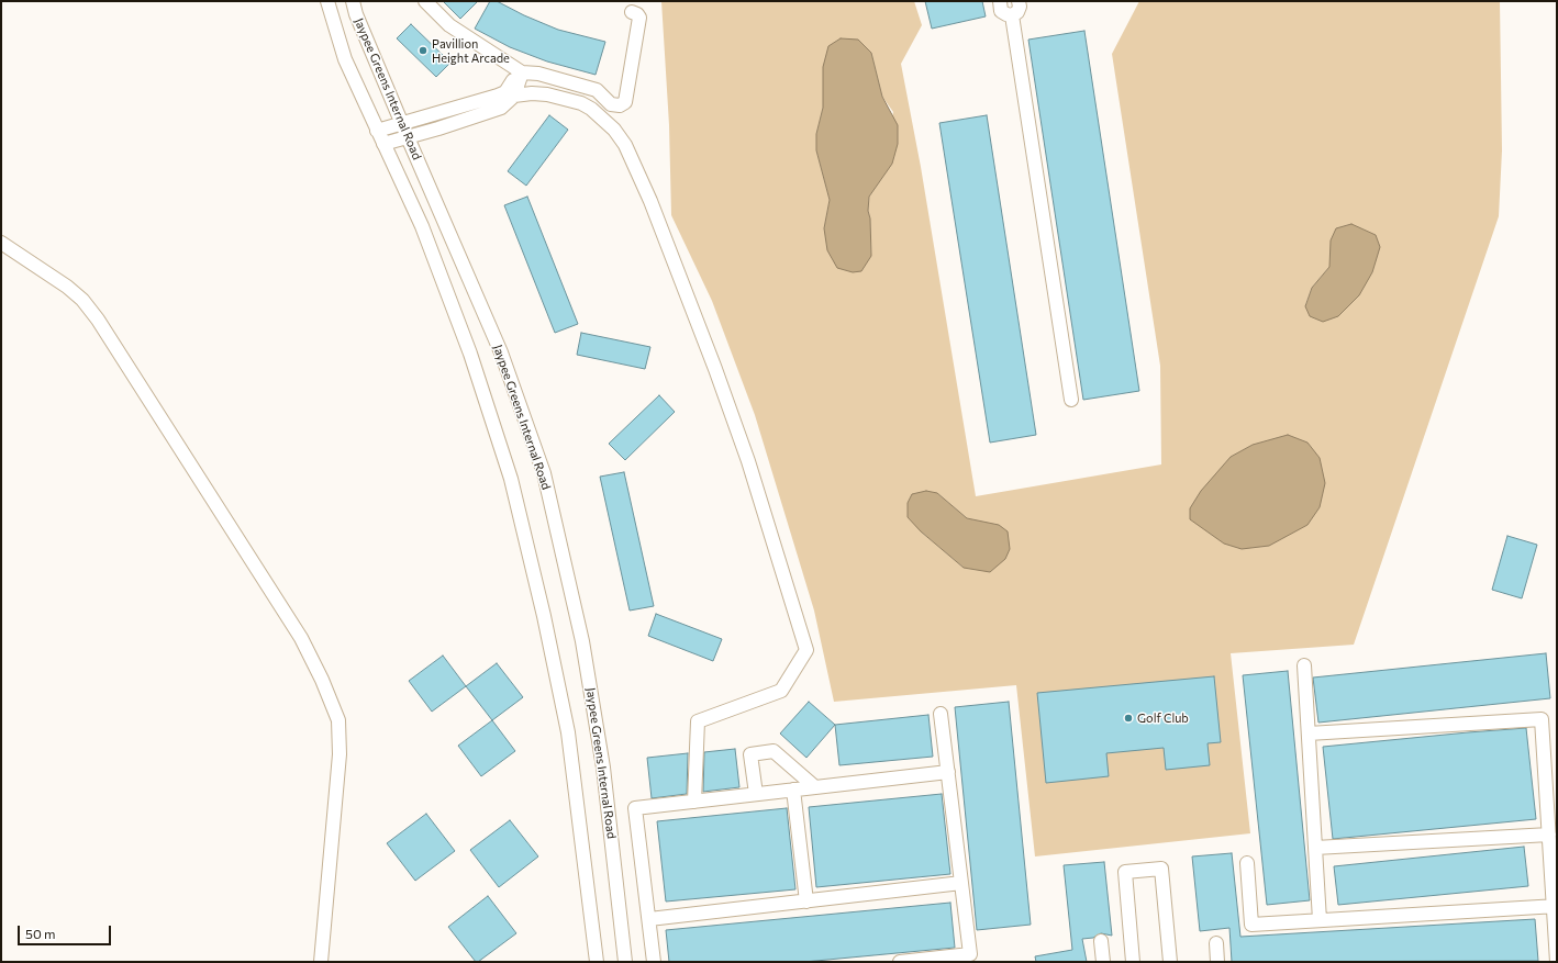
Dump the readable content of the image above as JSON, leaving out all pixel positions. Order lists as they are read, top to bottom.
{
  "streets": {
    "street": ["Jaypee Greens Internal Road"]
  },
  "places": ["Pavillion Height Arcade", "Golf Club"],
  "scale_bar": "50 m"
}
